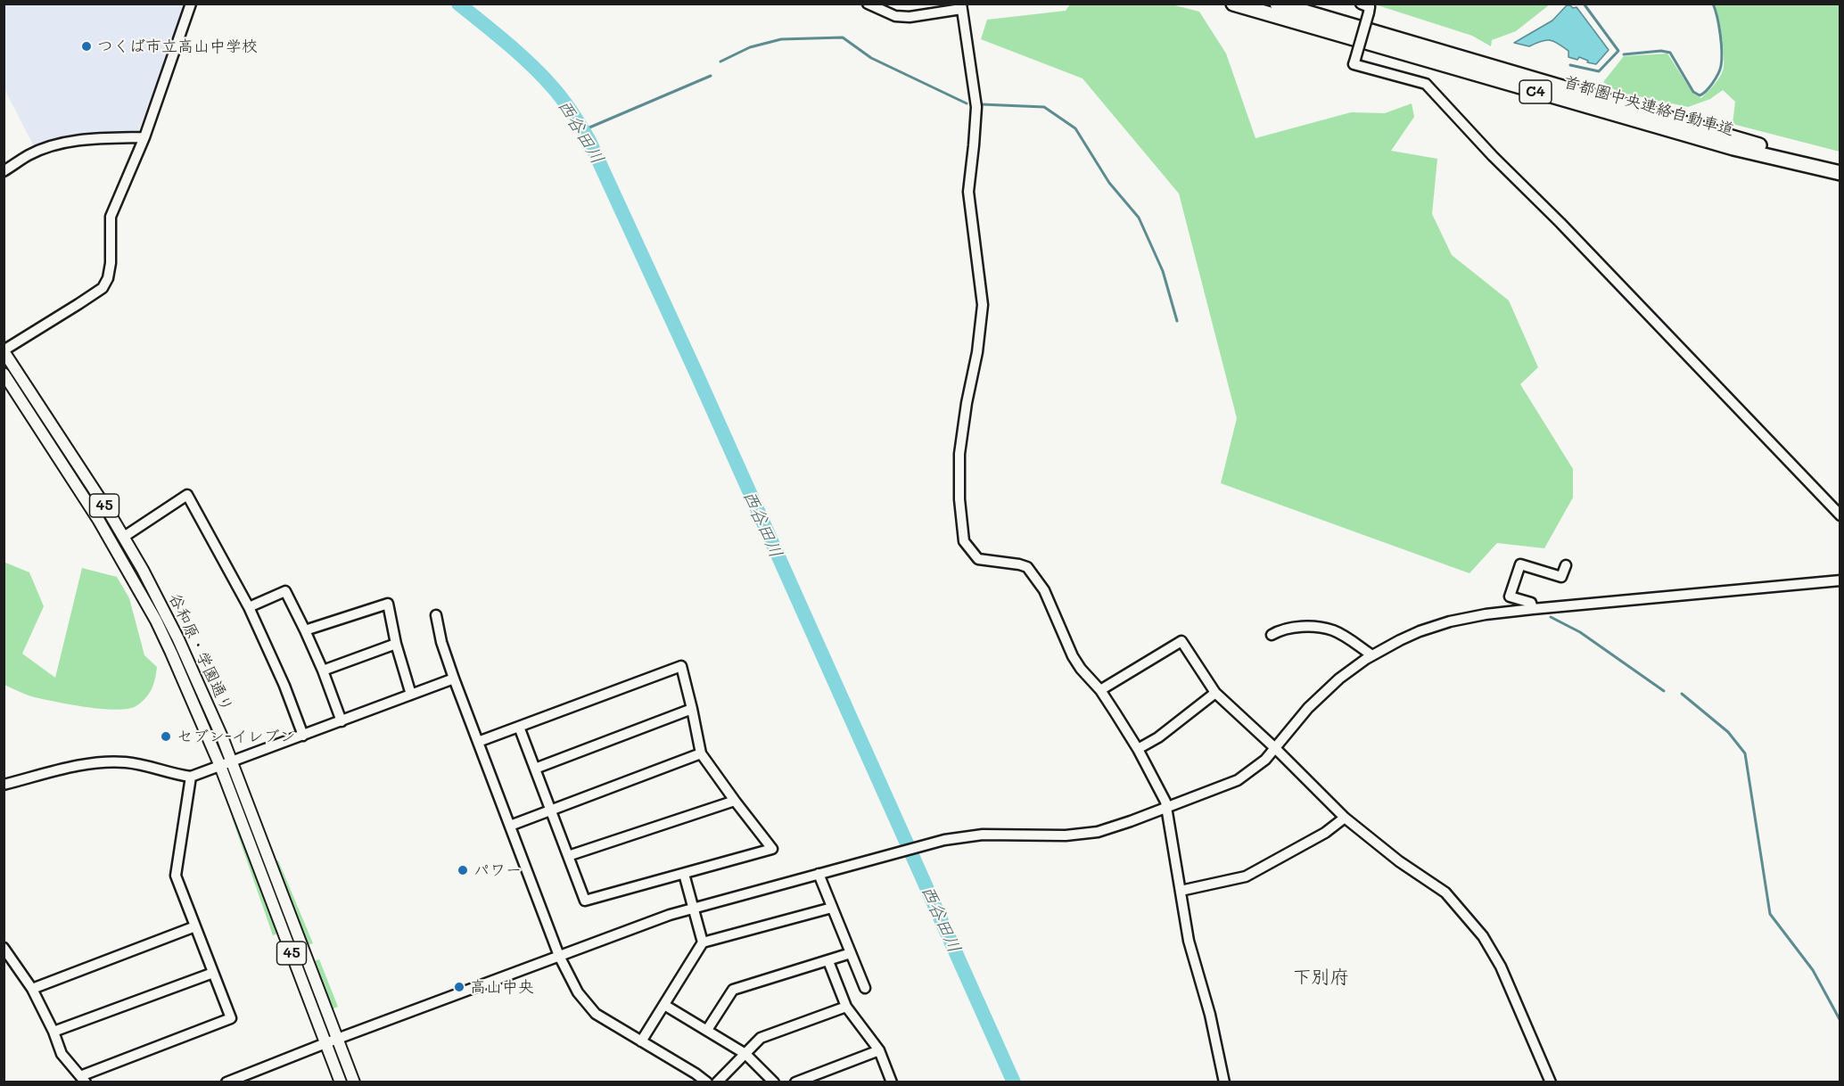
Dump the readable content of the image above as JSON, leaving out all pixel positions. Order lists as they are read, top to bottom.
{
  "streets": {
    "highway": ["C4", "首都圏中央連絡自動車道"],
    "main road": ["45", "谷和原・学園通り"]
  },
  "districts": ["下別府"],
  "water": ["西谷田川"],
  "places": [
    "つくば市立高山中学校",
    "セブン-イレブン",
    "パワー",
    "高山中央"
  ]
}
